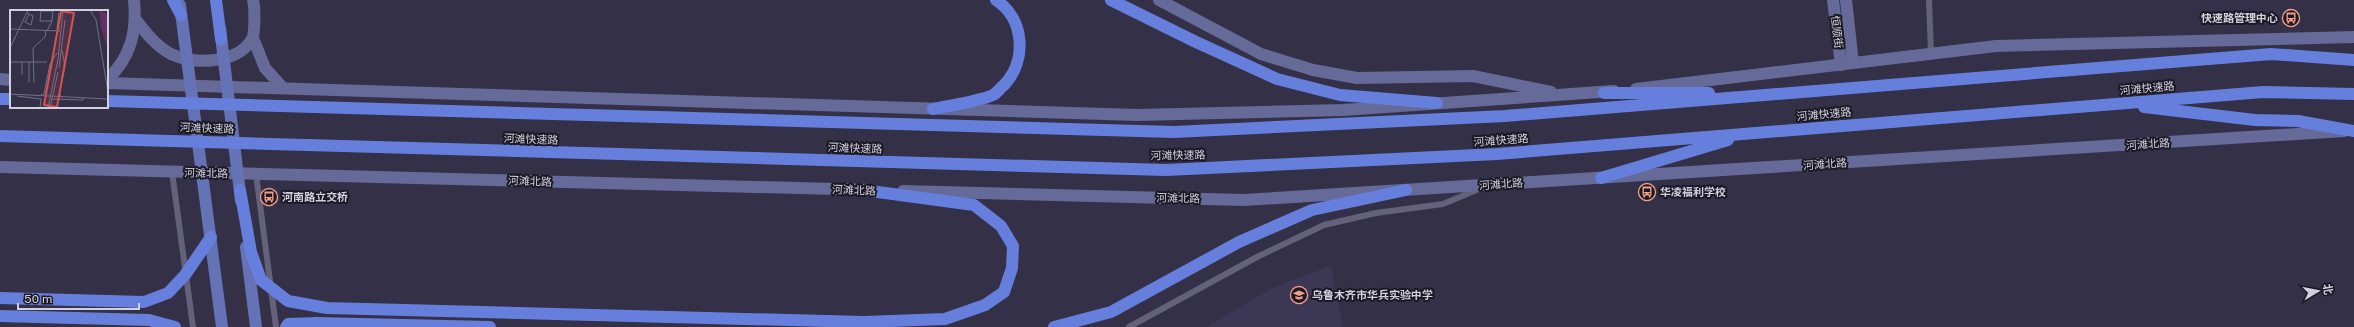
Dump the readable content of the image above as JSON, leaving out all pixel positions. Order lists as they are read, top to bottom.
{
  "streets": {
    "highway": ["河滩快速路"],
    "street": ["恒顺街", "河滩北路"]
  },
  "places": {
    "bus stop": ["快速路管理中心", "华凌福利学校", "河南路立交桥"],
    "school or university": ["乌鲁木齐市华兵实验中学"]
  },
  "scale_bar": "50 m",
  "north": "right"
}
